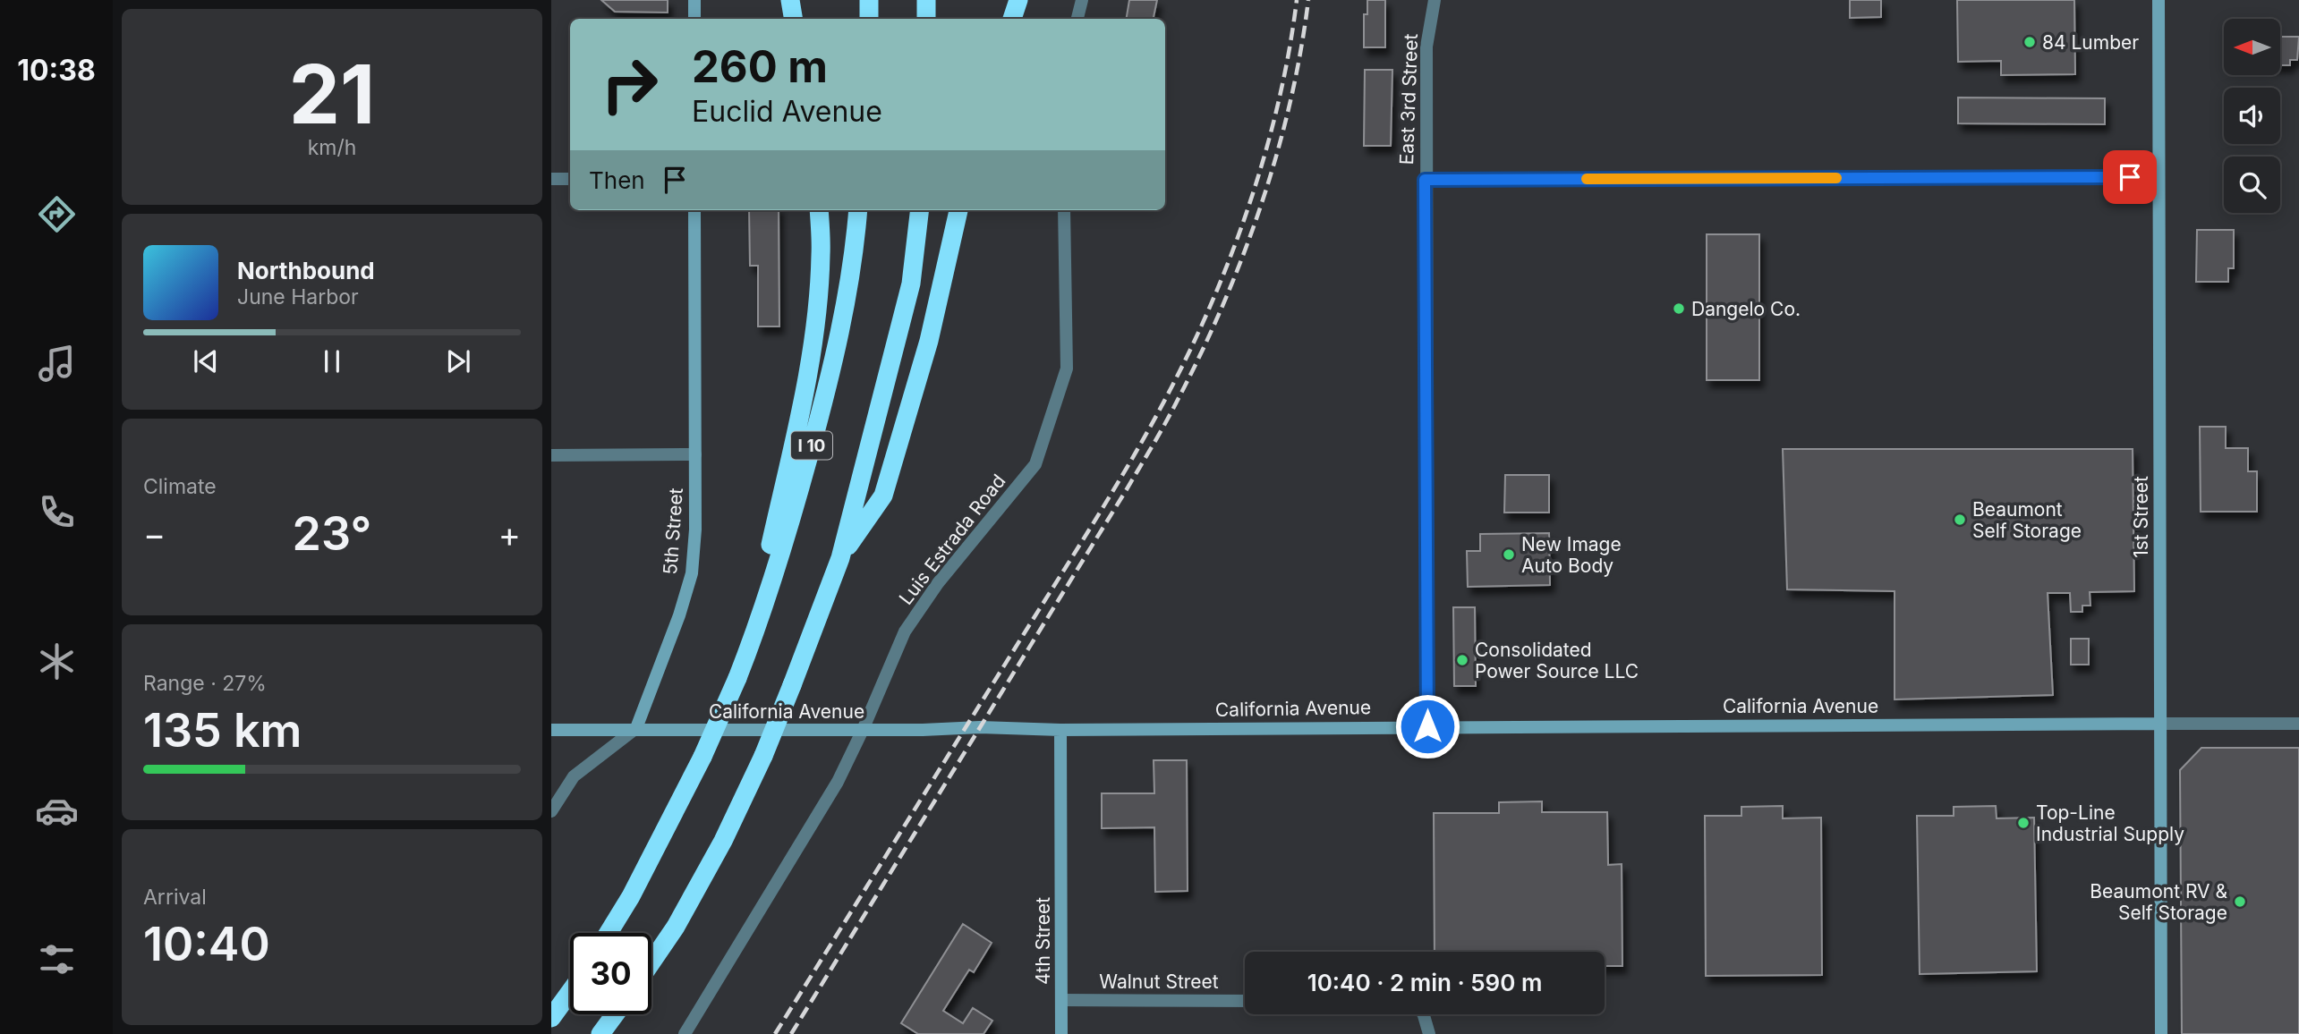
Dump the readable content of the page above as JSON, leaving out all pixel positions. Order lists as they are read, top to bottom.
{
  "streets": {
    "highway": ["I 10"],
    "street": [
      "East 3rd Street",
      "1st Street",
      "5th Street",
      "Luis Estrada Road",
      "California Avenue",
      "4th Street",
      "Walnut Street"
    ]
  },
  "crossings": [
    ["East 3rd Street", "California Avenue"],
    ["1st Street", "California Avenue"],
    ["5th Street", "California Avenue"],
    ["Luis Estrada Road", "California Avenue"],
    ["California Avenue", "4th Street"],
    ["4th Street", "Walnut Street"]
  ],
  "places": [
    "84 Lumber",
    "Dangelo Co.",
    "Beaumont Self Storage",
    "New Image Auto Body",
    "Consolidated Power Source LLC",
    "Top-Line Industrial Supply",
    "Beaumont RV & Self Storage"
  ],
  "north": "left",
  "page": {
    "tabs": "10:38",
    "tile": [
      ["21", "km/h"],
      "Climate",
      ["Range · 27%", "135 km"],
      ["Arrival", "10:40"]
    ],
    "turn": ["260 m", "Euclid Avenue"],
    "then": "Then",
    "song": ["Northbound", "June Harbor"],
    "heat": ["−", "23°", "+"],
    "limit": "30",
    "trip": "10:40 · 2 min · 590 m"
  }
}
